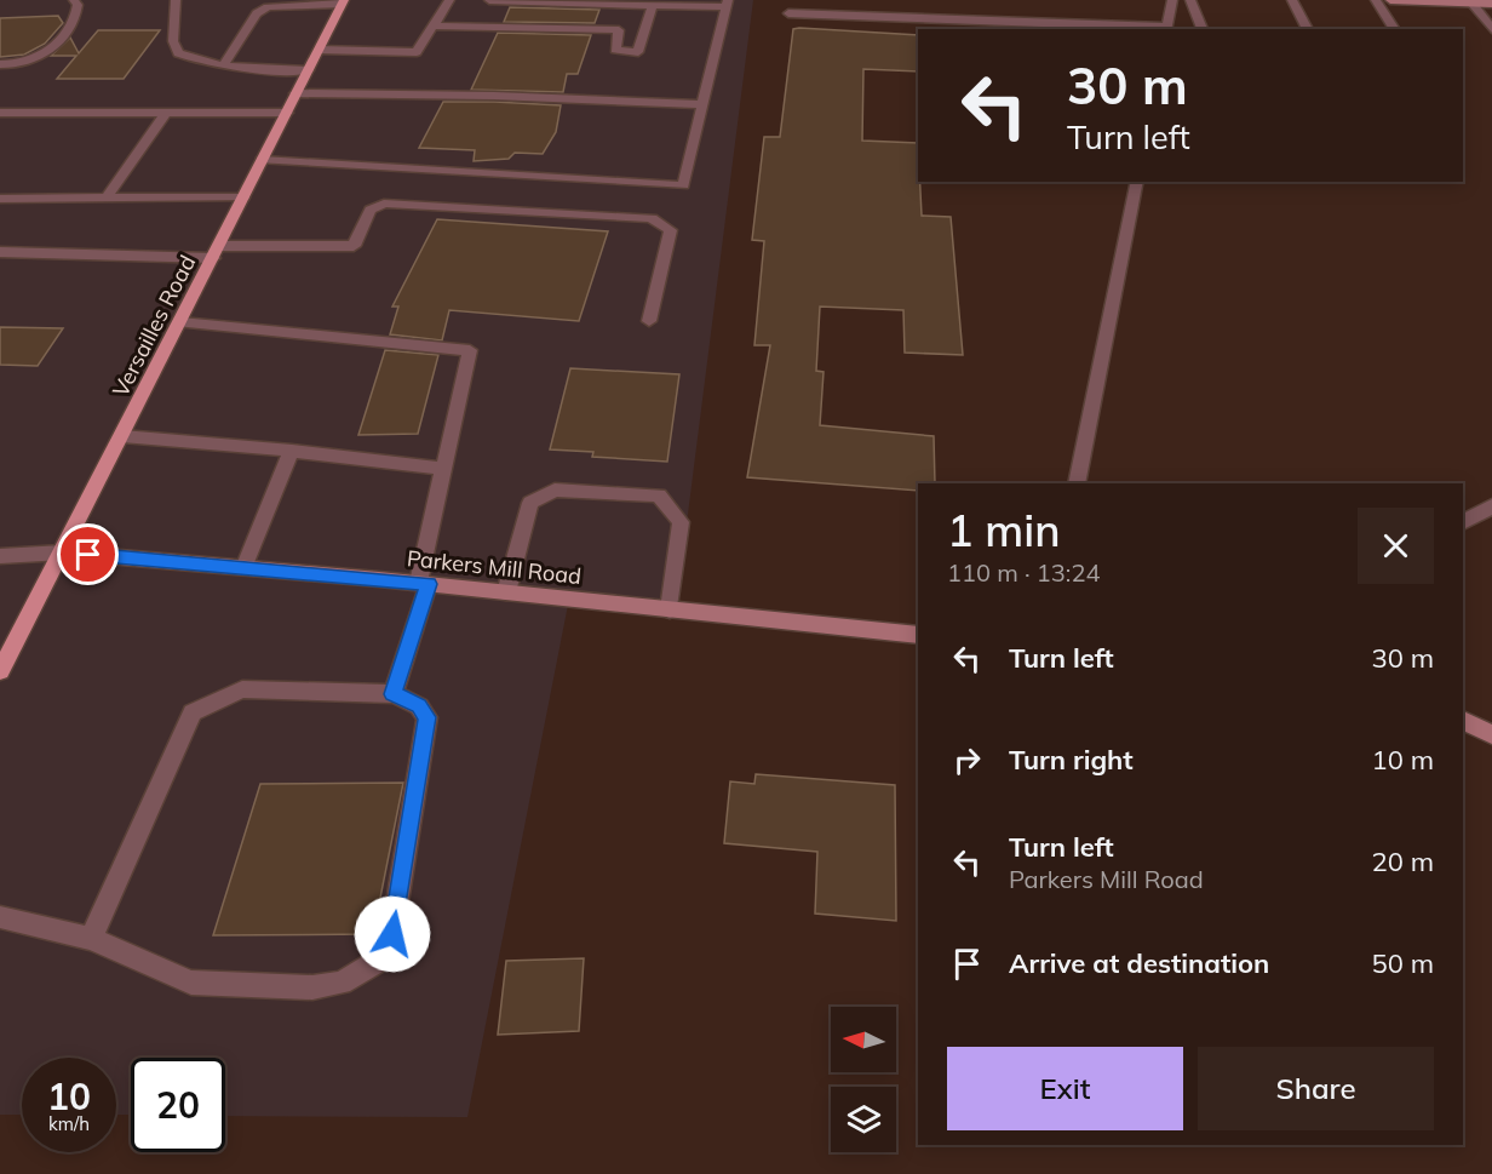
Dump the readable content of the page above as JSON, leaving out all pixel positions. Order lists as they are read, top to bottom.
{
  "streets": {
    "main road": ["Versailles Road", "Parkers Mill Road"]
  },
  "crossings": [
    ["Versailles Road", "Parkers Mill Road"]
  ],
  "north": "left",
  "page": {
    "turn": ["30 m", "Turn left"],
    "heading": ["1 min", "110 m · 13:24"],
    "list": [
      {
        "name": "Turn left",
        "value": "30 m"
      },
      {
        "name": "Turn right",
        "value": "10 m"
      },
      {
        "name": "Turn left",
        "note": "Parkers Mill Road",
        "value": "20 m"
      },
      {
        "name": "Arrive at destination",
        "value": "50 m"
      }
    ],
    "buttons": ["Exit", "Share"],
    "speed": "10 km/h",
    "limit": "20"
  }
}
